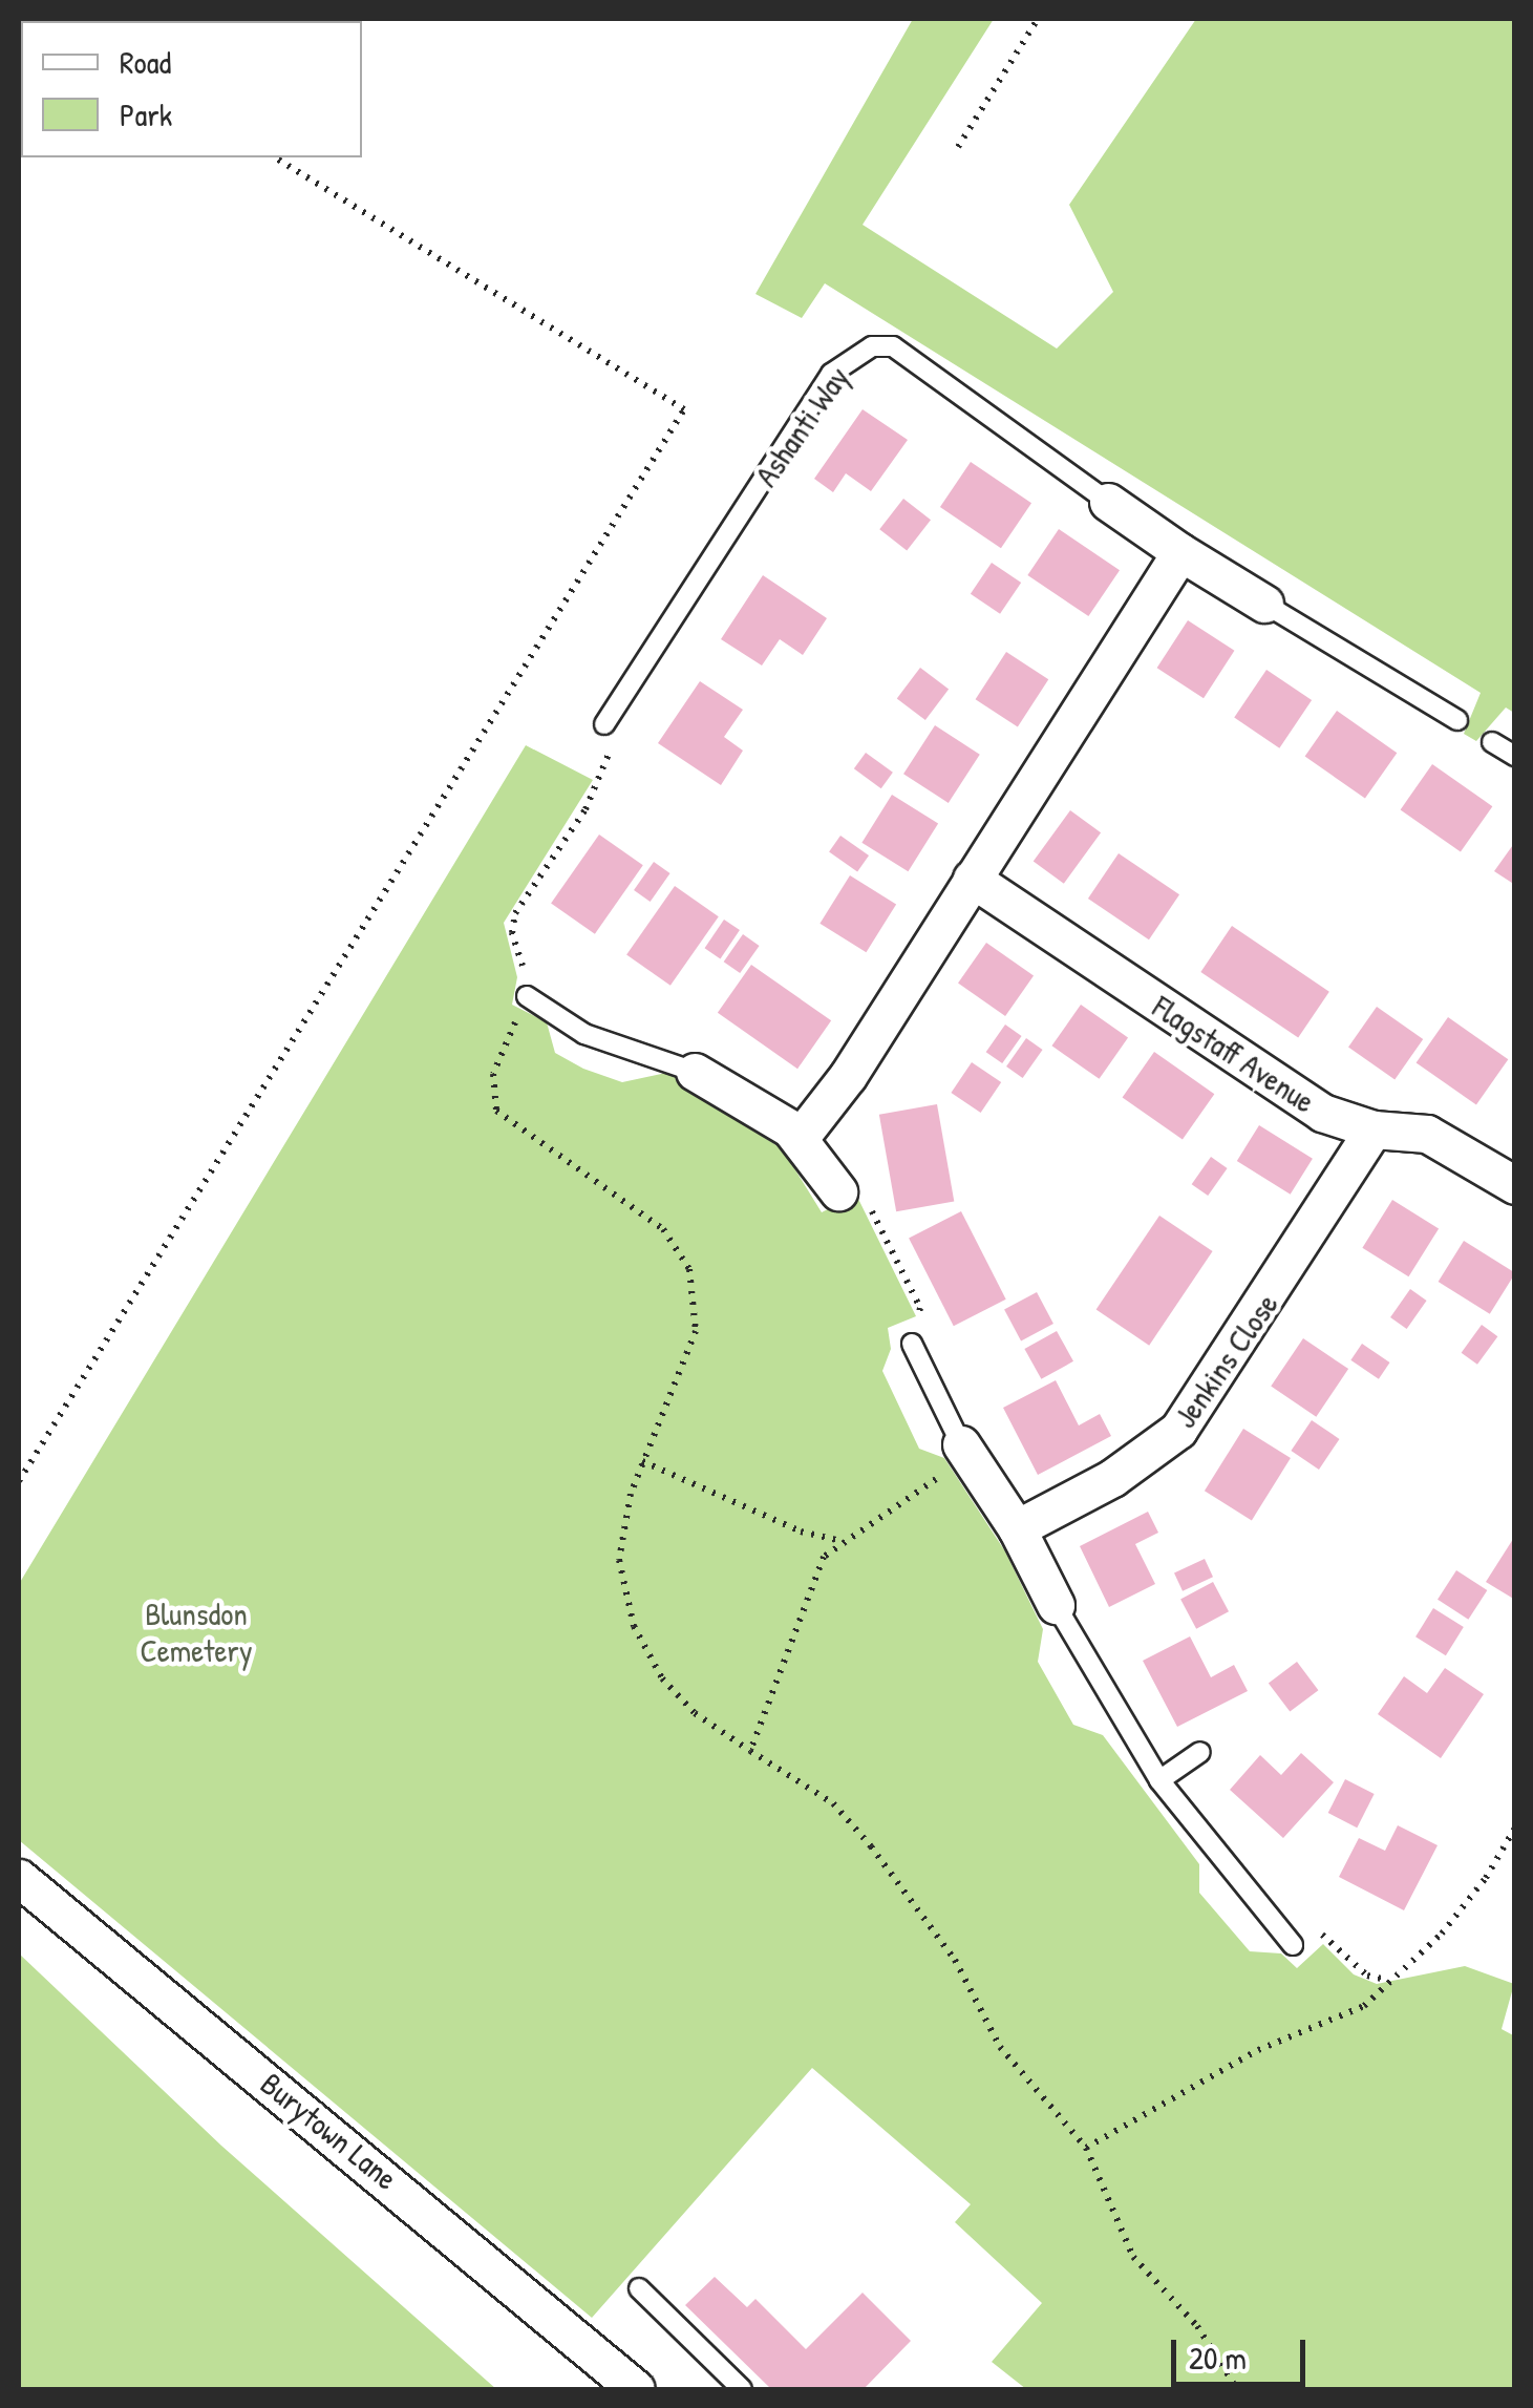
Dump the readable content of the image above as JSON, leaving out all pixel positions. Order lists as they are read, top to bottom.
{
  "streets": {
    "street": [
      "Ashanti Way",
      "Flagstaff Avenue",
      "Jenkins Close",
      "Burytown Lane"
    ]
  },
  "crossings": [
    ["Flagstaff Avenue", "Jenkins Close"]
  ],
  "parks": ["Blunsdon Cemetery"],
  "legend": ["Road", "Park"],
  "scale_bar": "20 m"
}
